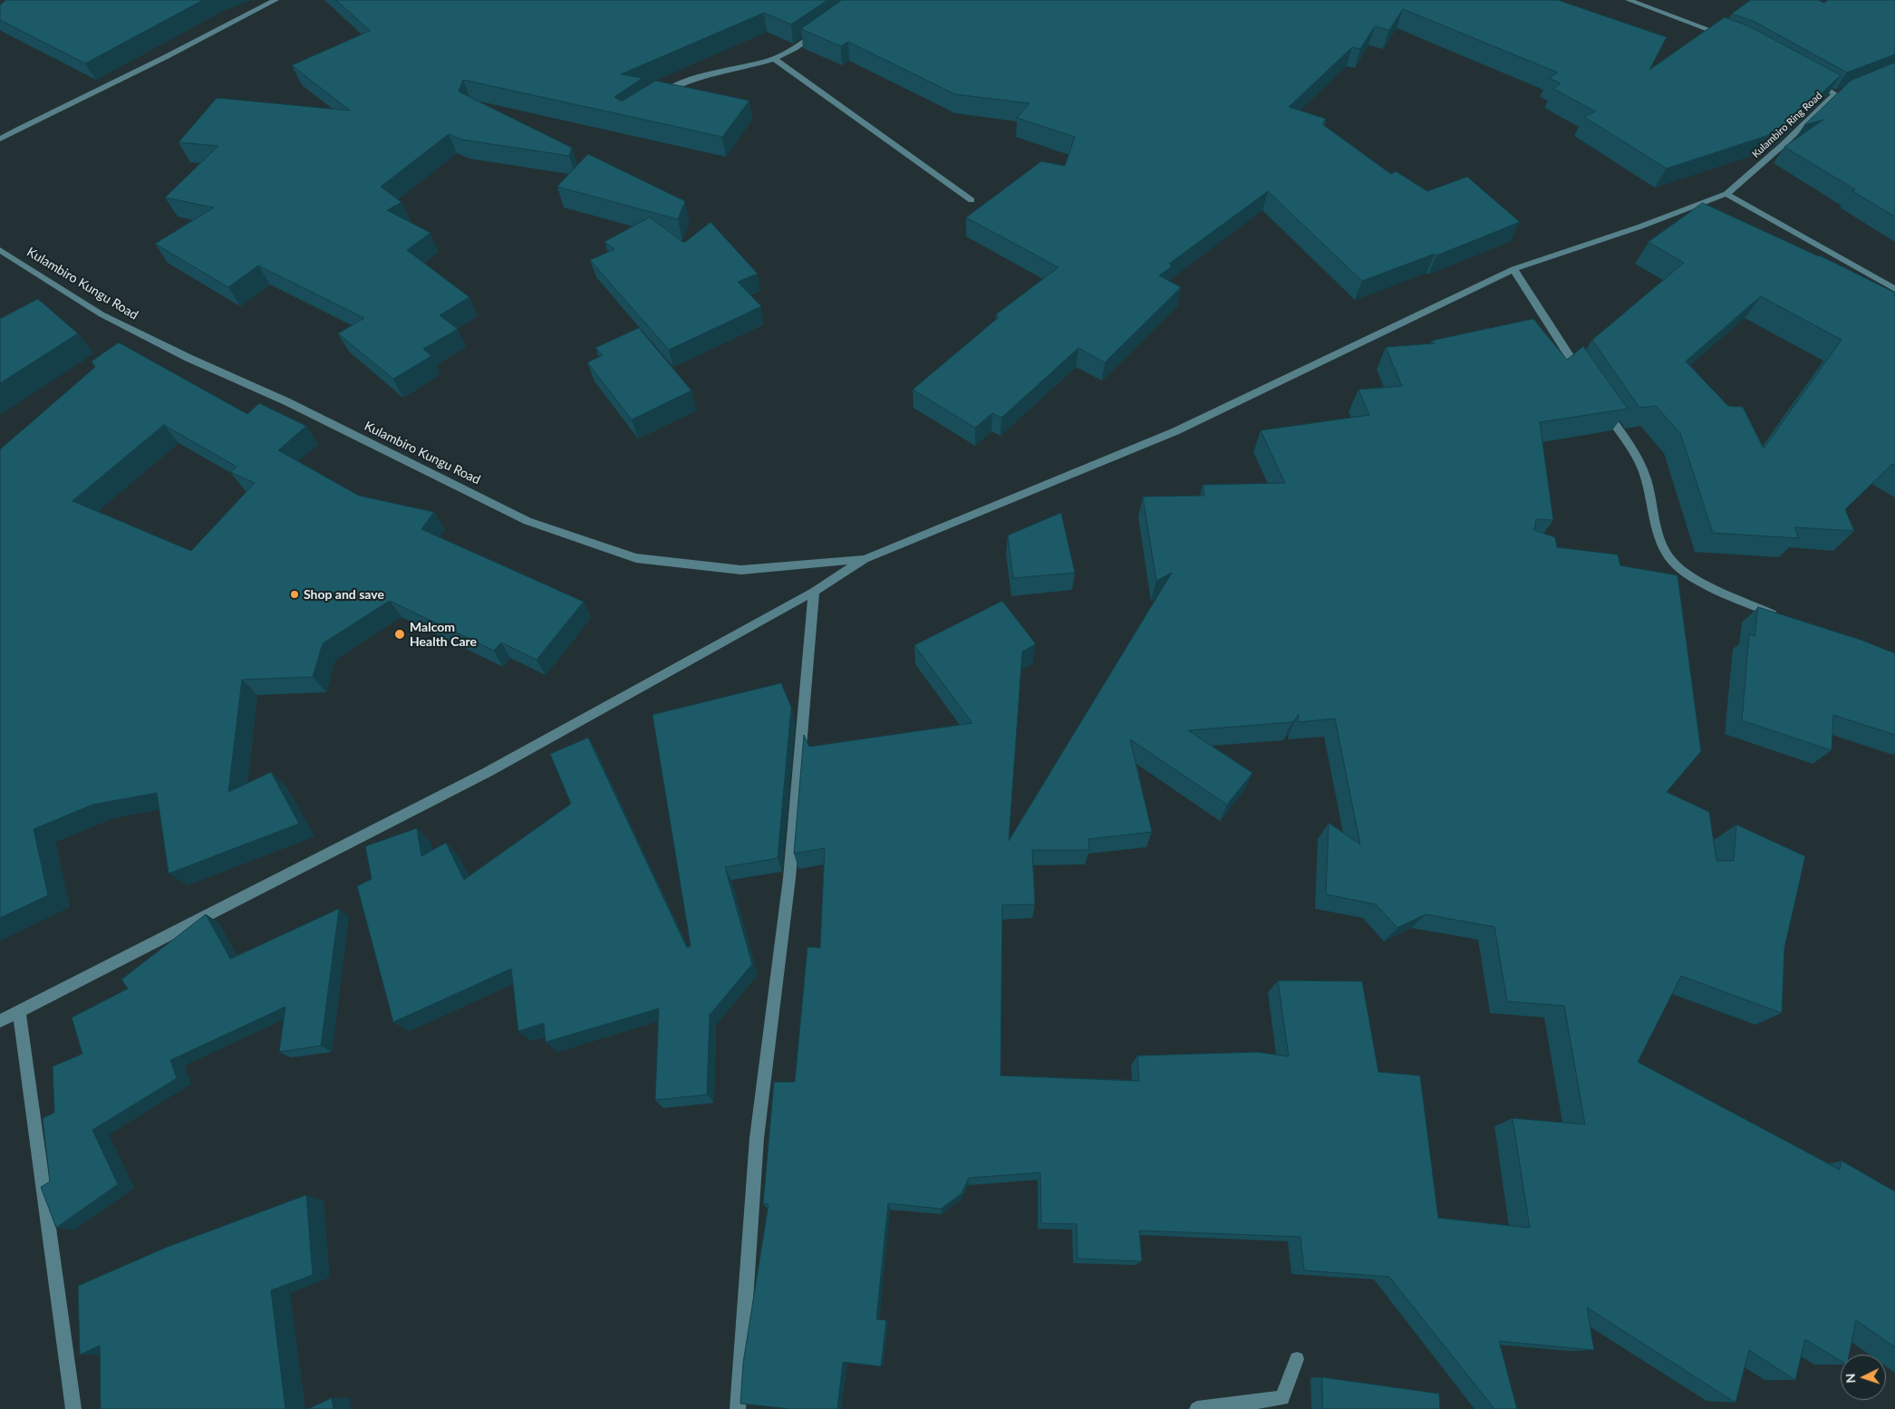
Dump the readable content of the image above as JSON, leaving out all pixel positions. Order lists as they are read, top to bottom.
{
  "streets": {
    "street": ["Kulambiro Ring Road", "Kulambiro Kungu Road"]
  },
  "places": ["Shop and save", "Malcom Health Care"],
  "north": "left"
}
